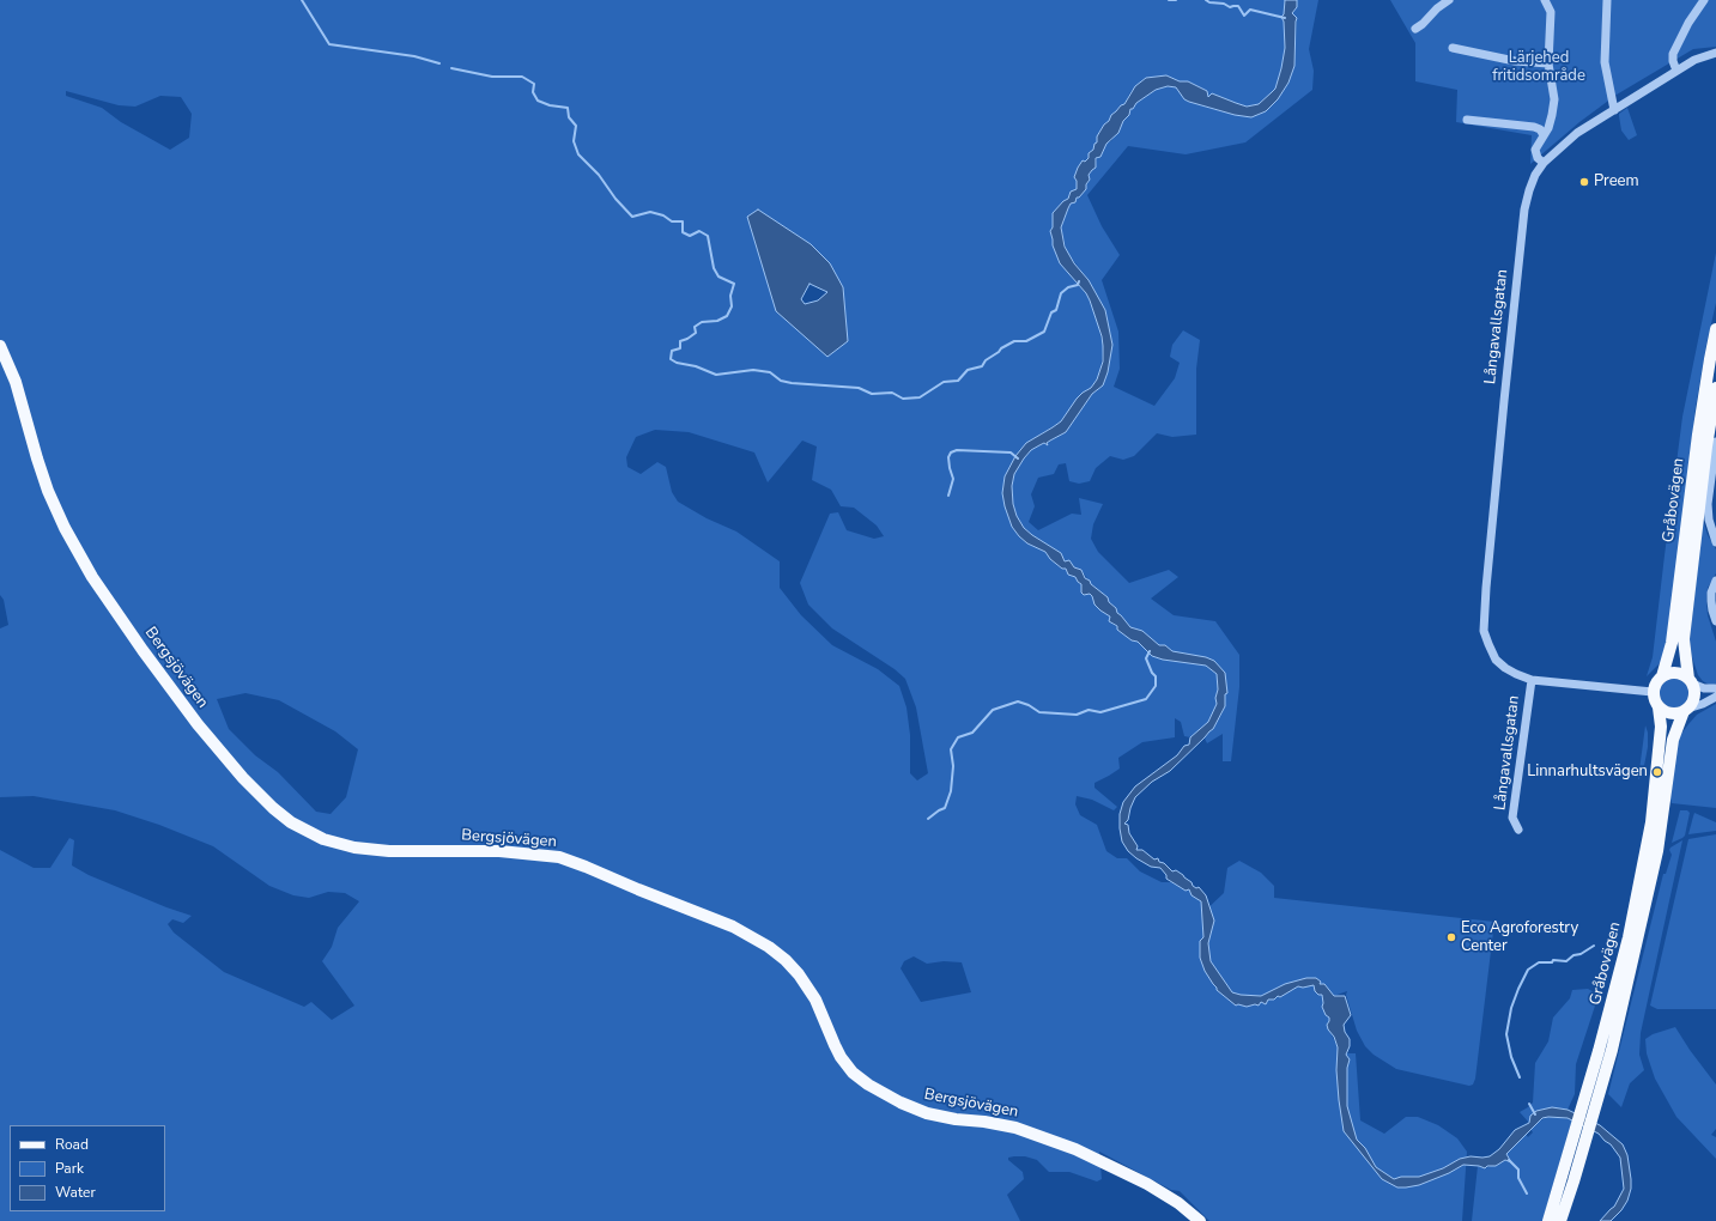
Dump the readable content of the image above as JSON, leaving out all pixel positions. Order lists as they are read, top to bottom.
{
  "streets": {
    "main road": ["Gråbovägen", "Bergsjövägen"],
    "street": ["Långavallsgatan"]
  },
  "crossings": [
    ["Långavallsgatan", "Gråbovägen"]
  ],
  "parks": ["Lärjehed fritidsområde"],
  "places": ["Preem", "Linnarhultsvägen", "Eco Agroforestry Center"],
  "legend": ["Road", "Park", "Water"]
}
